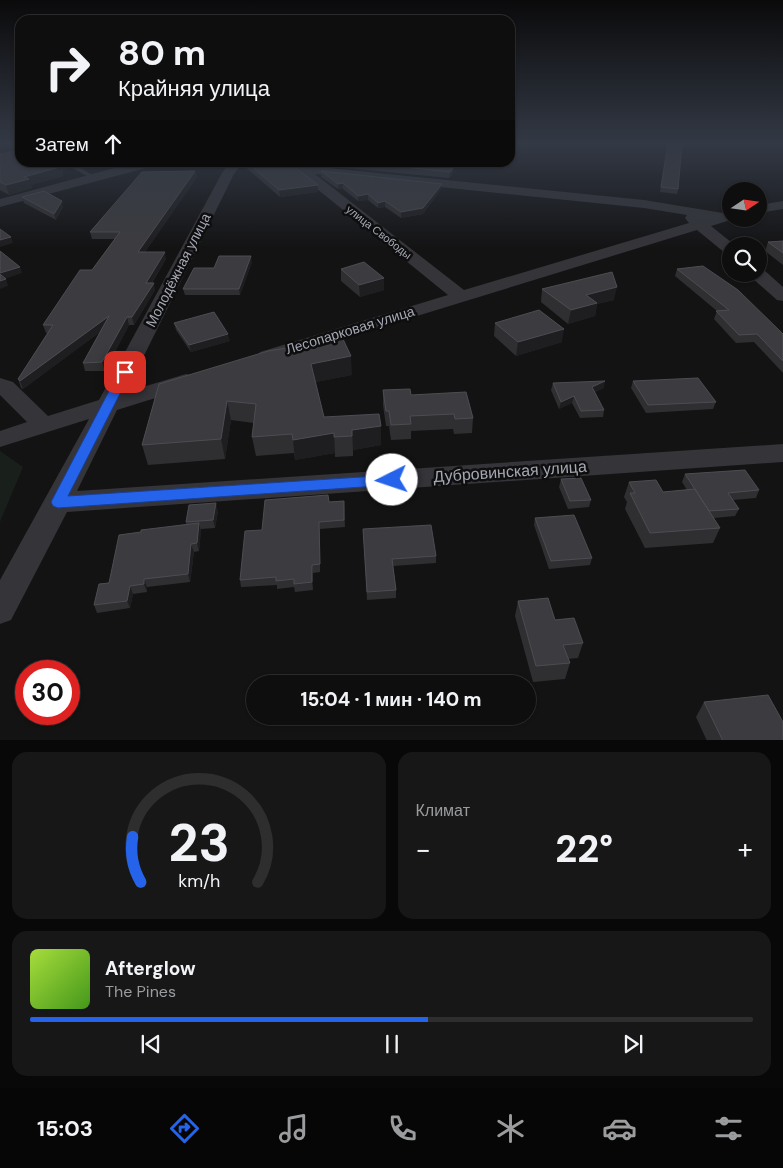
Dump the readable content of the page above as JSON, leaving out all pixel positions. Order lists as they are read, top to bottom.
{
  "streets": {
    "street": [
      "улица Свободы",
      "Молодёжная улица",
      "Лесопарковая улица",
      "Дубровинская улица"
    ]
  },
  "crossings": [
    ["улица Свободы", "Лесопарковая улица"],
    ["Молодёжная улица", "Дубровинская улица"]
  ],
  "north": "right",
  "page": {
    "turn": ["80 m", "Крайняя улица"],
    "then": "Затем",
    "limit": "30",
    "trip": "15:04 · 1 мин · 140 m",
    "tile": "Климат",
    "heat": ["−", "22°", "+"],
    "song": ["Afterglow", "The Pines"],
    "tabs": "15:03",
    "gauge": ["23", "km/h"]
  }
}
